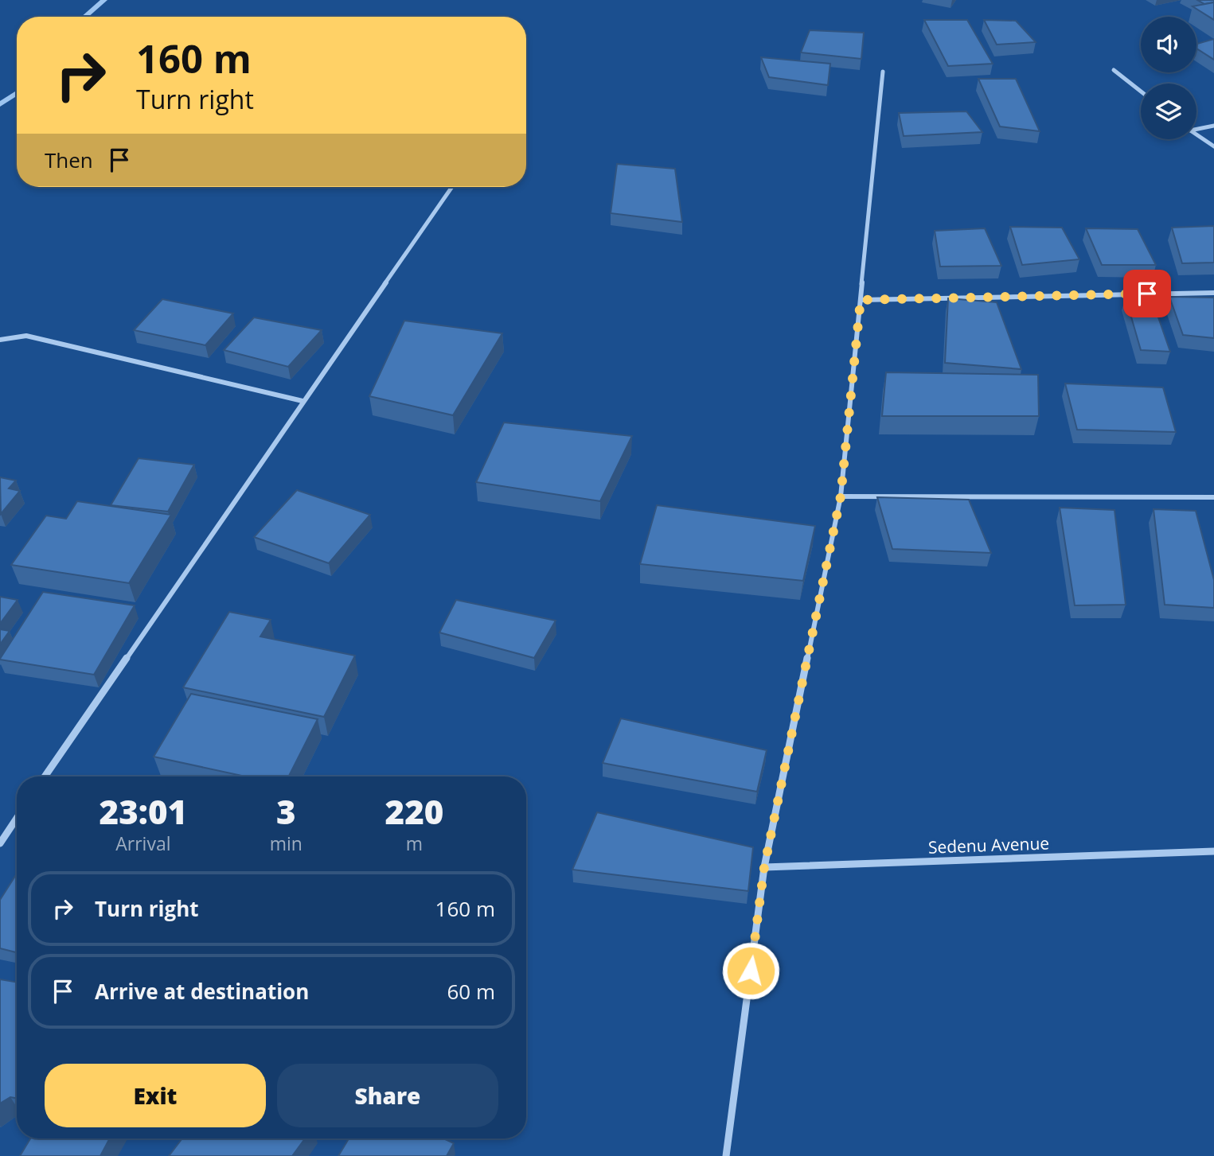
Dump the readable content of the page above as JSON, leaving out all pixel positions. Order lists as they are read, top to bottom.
{
  "streets": {
    "street": ["Sedenu Avenue"]
  },
  "page": {
    "turn": ["160 m", "Turn right"],
    "then": "Then",
    "eta": [
      "23:01",
      "Arrival",
      "3",
      "min",
      "220",
      "m"
    ],
    "list": [
      {
        "name": "Turn right",
        "value": "160 m"
      },
      {
        "name": "Arrive at destination",
        "value": "60 m"
      }
    ],
    "buttons": ["Exit", "Share"]
  }
}
